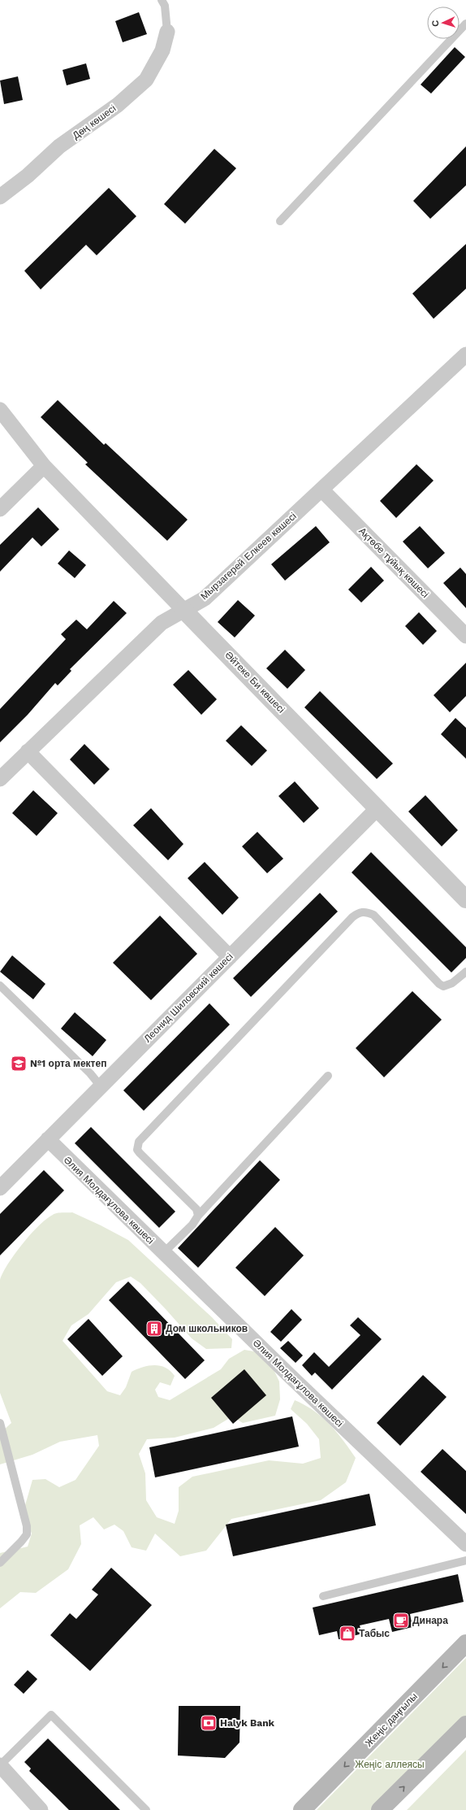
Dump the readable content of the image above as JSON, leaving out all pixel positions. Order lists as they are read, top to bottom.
{
  "streets": {
    "main road": ["Жеңіс даңғылы"],
    "street": [
      "Дөң көшесі",
      "Мырзагерей Елкеев көшесі",
      "Ақтөбе тұйық көшесі",
      "Әйтеке Би көшесі",
      "Леонид Шиловский көшесі",
      "Әлия Молдағұлова көшесі"
    ]
  },
  "crossings": [
    ["Мырзагерей Елкеев көшесі", "Ақтөбе тұйық көшесі"],
    ["Мырзагерей Елкеев көшесі", "Әйтеке Би көшесі"],
    ["Әйтеке Би көшесі", "Леонид Шиловский көшесі"],
    ["Леонид Шиловский көшесі", "Әлия Молдағұлова көшесі"]
  ],
  "parks": ["Жеңіс аллеясы"],
  "places": {
    "school or university": ["№1 орта мектеп"],
    "building": ["Дом школьников"],
    "cafe": ["Динара"],
    "shop": ["Табыс"],
    "bank": ["Halyk Bank"]
  },
  "north": "left"
}
